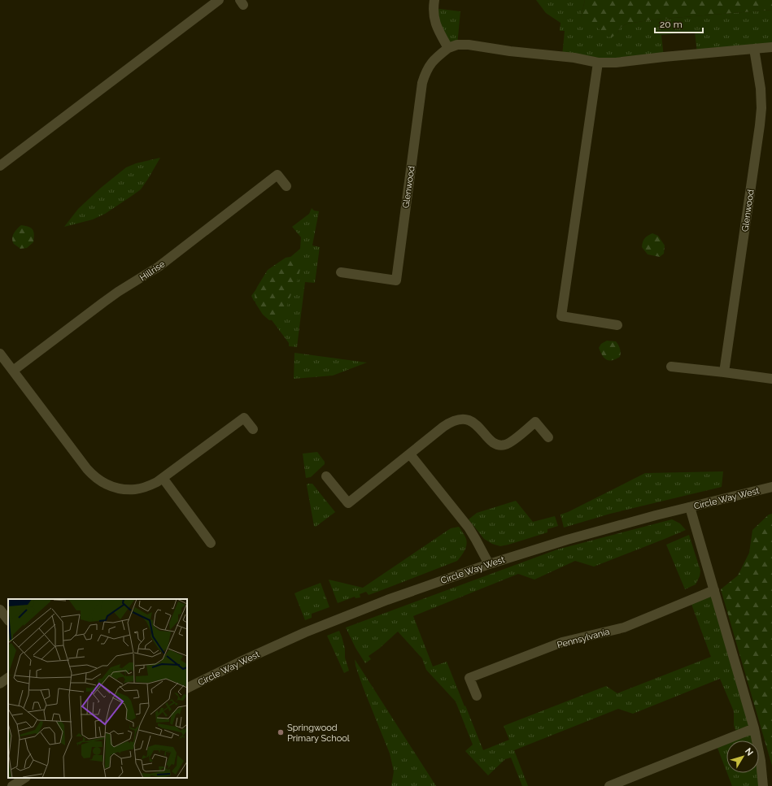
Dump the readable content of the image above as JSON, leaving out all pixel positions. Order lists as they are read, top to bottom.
{
  "streets": {
    "street": [
      "Glenwood",
      "Hillrise",
      "Circle Way West",
      "Pennsylvania"
    ]
  },
  "places": ["Springwood Primary School"],
  "scale_bar": "20 m",
  "north": "top right"
}
